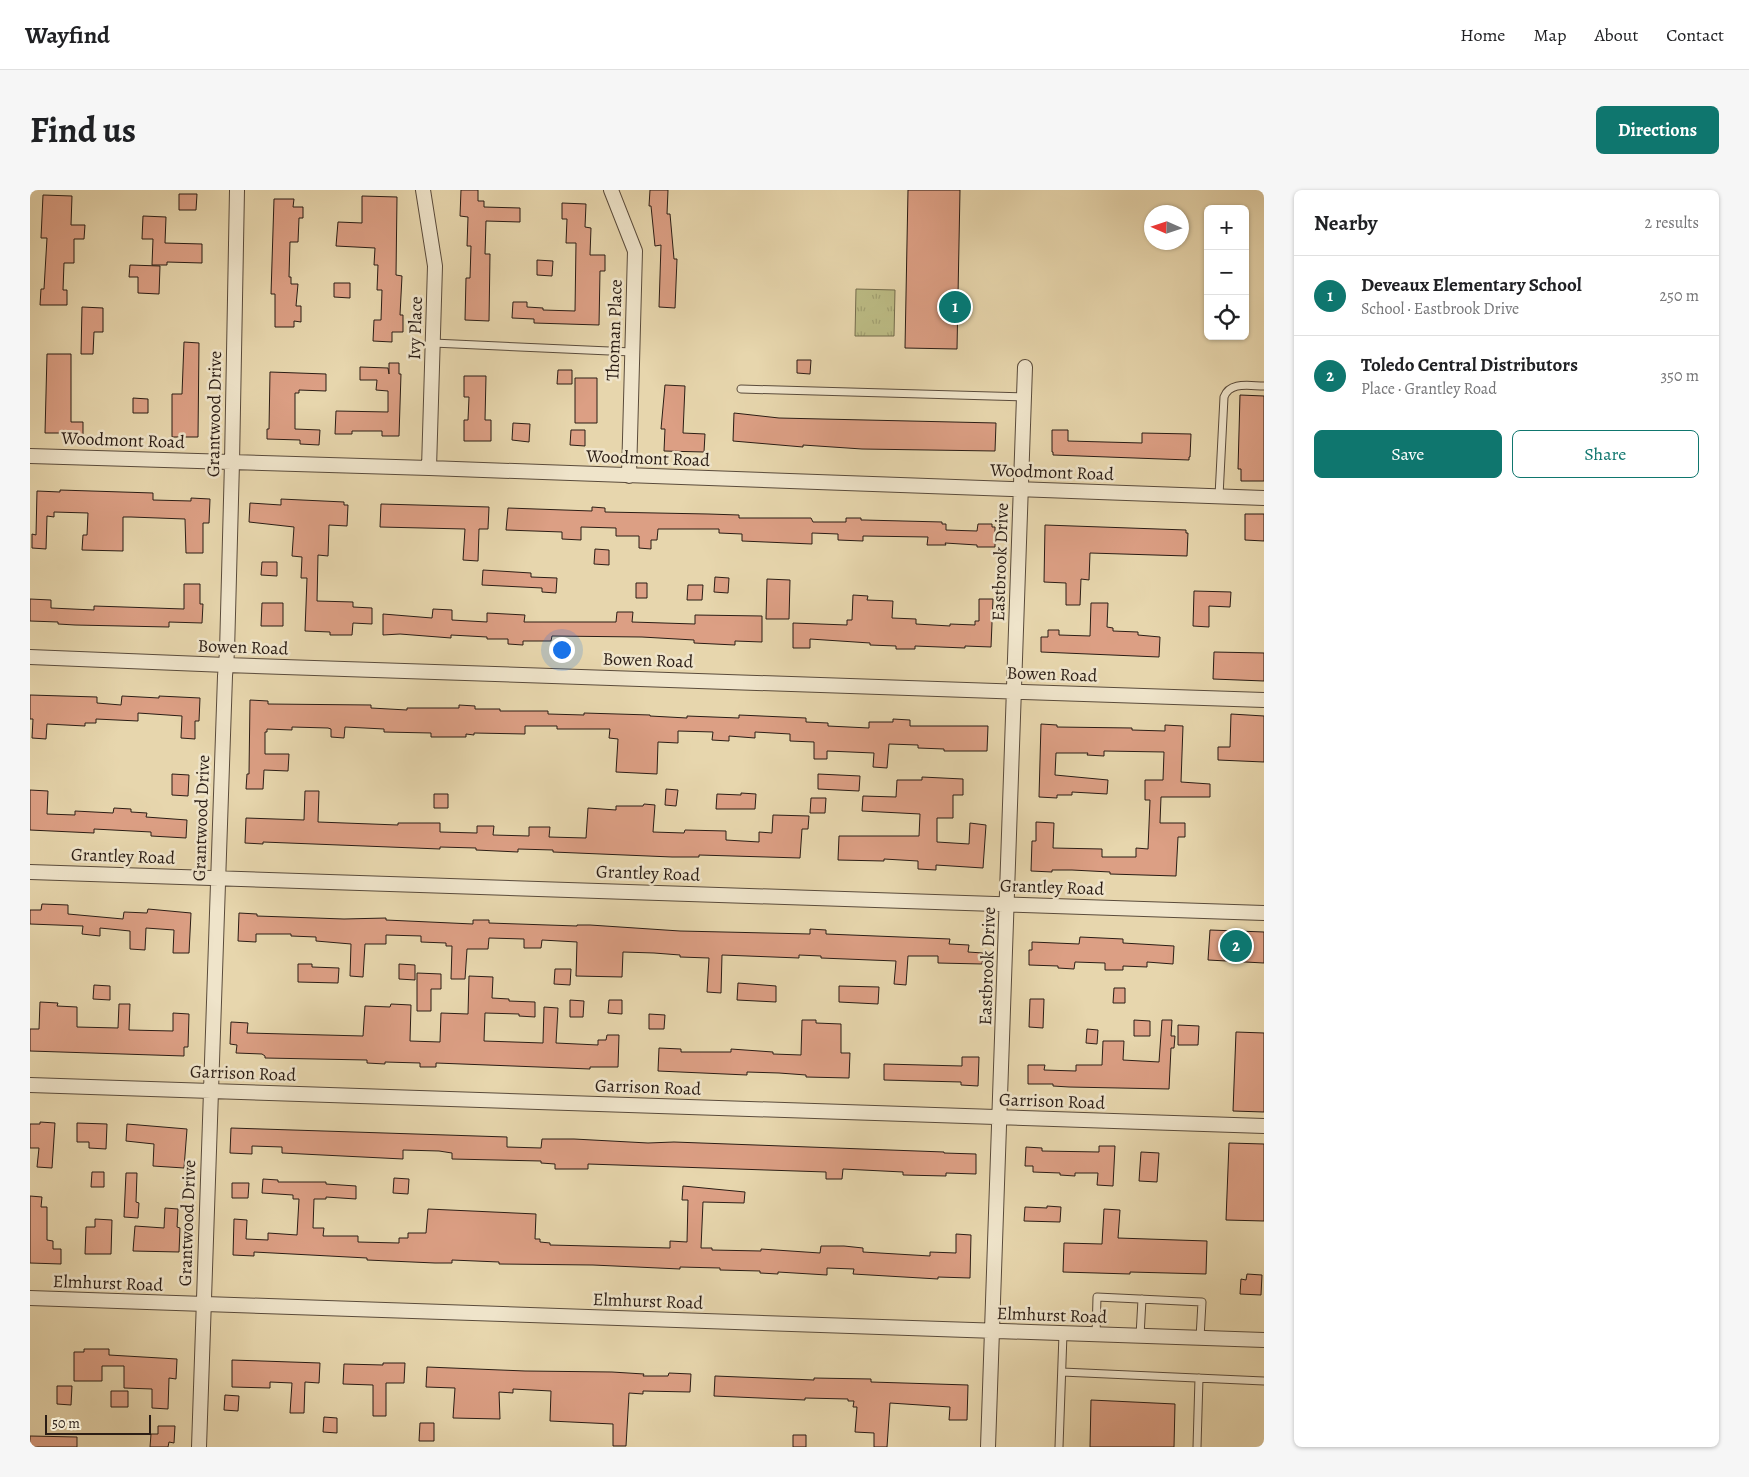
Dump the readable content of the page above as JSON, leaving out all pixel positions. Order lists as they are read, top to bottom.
{
  "streets": {
    "street": [
      "Ivy Place",
      "Thoman Place",
      "Grantwood Drive",
      "Woodmont Road",
      "Eastbrook Drive",
      "Bowen Road",
      "Grantley Road",
      "Garrison Road",
      "Elmhurst Road"
    ]
  },
  "crossings": [
    ["Ivy Place", "Woodmont Road"],
    ["Thoman Place", "Woodmont Road"],
    ["Grantwood Drive", "Woodmont Road"],
    ["Grantwood Drive", "Bowen Road"],
    ["Grantwood Drive", "Grantley Road"],
    ["Grantwood Drive", "Garrison Road"],
    ["Grantwood Drive", "Elmhurst Road"],
    ["Woodmont Road", "Eastbrook Drive"],
    ["Eastbrook Drive", "Bowen Road"],
    ["Eastbrook Drive", "Grantley Road"],
    ["Eastbrook Drive", "Garrison Road"],
    ["Eastbrook Drive", "Elmhurst Road"]
  ],
  "scale_bar": "50 m",
  "north": "left",
  "page": {
    "header": "Wayfind",
    "nav": [
      "Home",
      "Map",
      "About",
      "Contact"
    ],
    "title": "Find us",
    "buttons": [
      "Directions",
      ["Save", "Share"]
    ],
    "heading": ["Nearby", "2 results"],
    "map_buttons": ["+", "−"],
    "list": [
      {
        "mark": "1",
        "name": "Deveaux Elementary School",
        "note": "School · Eastbrook Drive",
        "value": "250 m"
      },
      {
        "mark": "2",
        "name": "Toledo Central Distributors",
        "note": "Place · Grantley Road",
        "value": "350 m"
      }
    ],
    "pins": ["1", "2"],
    "scale": "50 m"
  }
}
